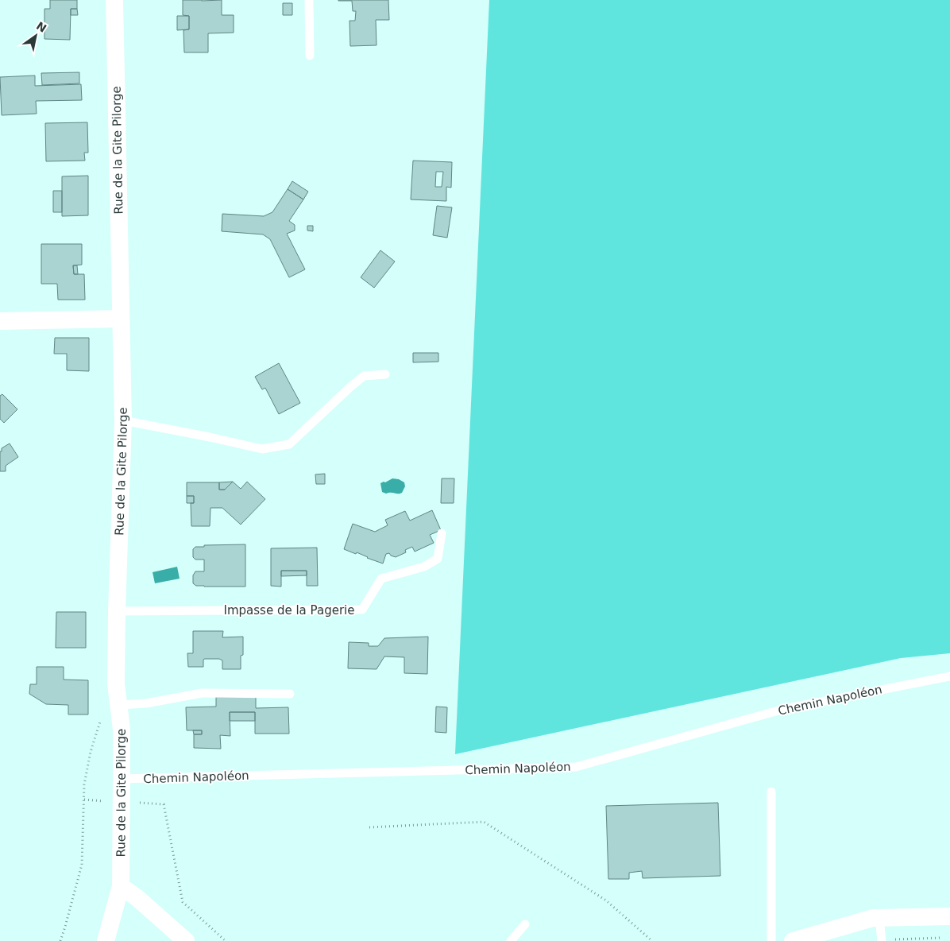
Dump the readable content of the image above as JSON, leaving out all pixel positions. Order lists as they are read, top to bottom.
{
  "streets": {
    "street": ["Rue de la Gite Pilorge"],
    "lane": ["Impasse de la Pagerie", "Chemin Napoléon"]
  },
  "crossings": [
    ["Rue de la Gite Pilorge", "Impasse de la Pagerie"],
    ["Rue de la Gite Pilorge", "Chemin Napoléon"]
  ],
  "north": "top right"
}
